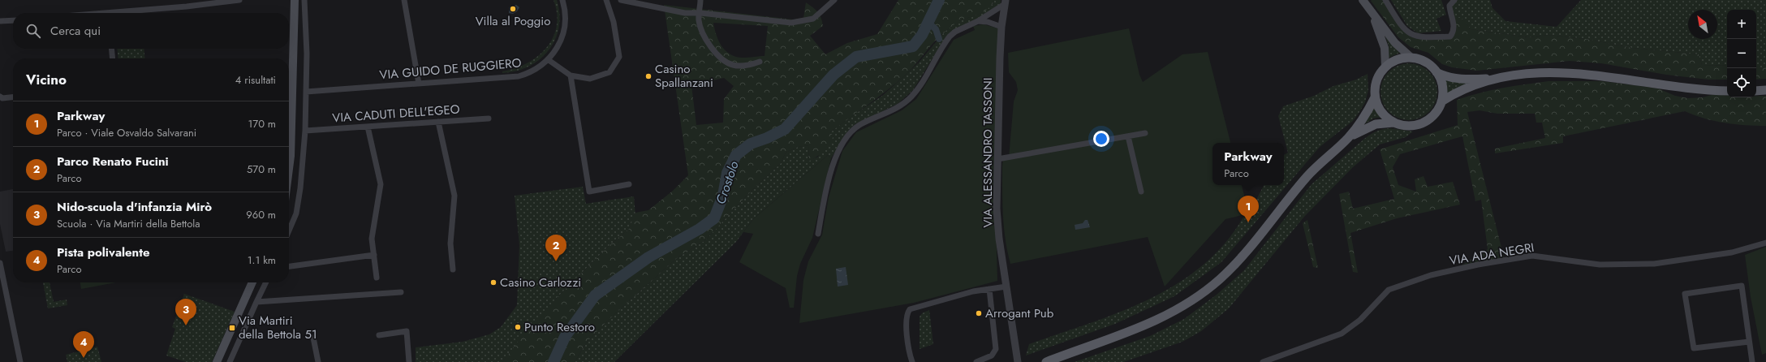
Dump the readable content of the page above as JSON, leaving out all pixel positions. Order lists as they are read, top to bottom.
{
  "streets": {
    "street": [
      "VIA GUIDO DE RUGGIERO",
      "VIA CADUTI DELL'EGEO",
      "VIA ALESSANDRO TASSONI",
      "VIA ADA NEGRI"
    ]
  },
  "water": ["Crostolo"],
  "places": {
    "other": [
      "Villa al Poggio",
      "Casino Spallanzani",
      "Casino Carlozzi",
      "Arrogant Pub",
      "Punto Restoro"
    ],
    "transit": ["Via Martiri della Bettola 51"]
  },
  "north": "top left",
  "page": {
    "map_buttons": ["+", "−"],
    "search": "Cerca qui",
    "heading": ["Vicino", "4 risultati"],
    "list": [
      {
        "mark": "1",
        "name": "Parkway",
        "note": "Parco · Viale Osvaldo Salvarani",
        "value": "170 m"
      },
      {
        "mark": "2",
        "name": "Parco Renato Fucini",
        "note": "Parco",
        "value": "570 m"
      },
      {
        "mark": "3",
        "name": "Nido-scuola d'infanzia Mirò",
        "note": "Scuola · Via Martiri della Bettola",
        "value": "960 m"
      },
      {
        "mark": "4",
        "name": "Pista polivalente",
        "note": "Parco",
        "value": "1.1 km"
      }
    ],
    "popup": ["Parkway", "Parco"],
    "pins": [
      "1",
      "2",
      "3",
      "4"
    ]
  }
}
